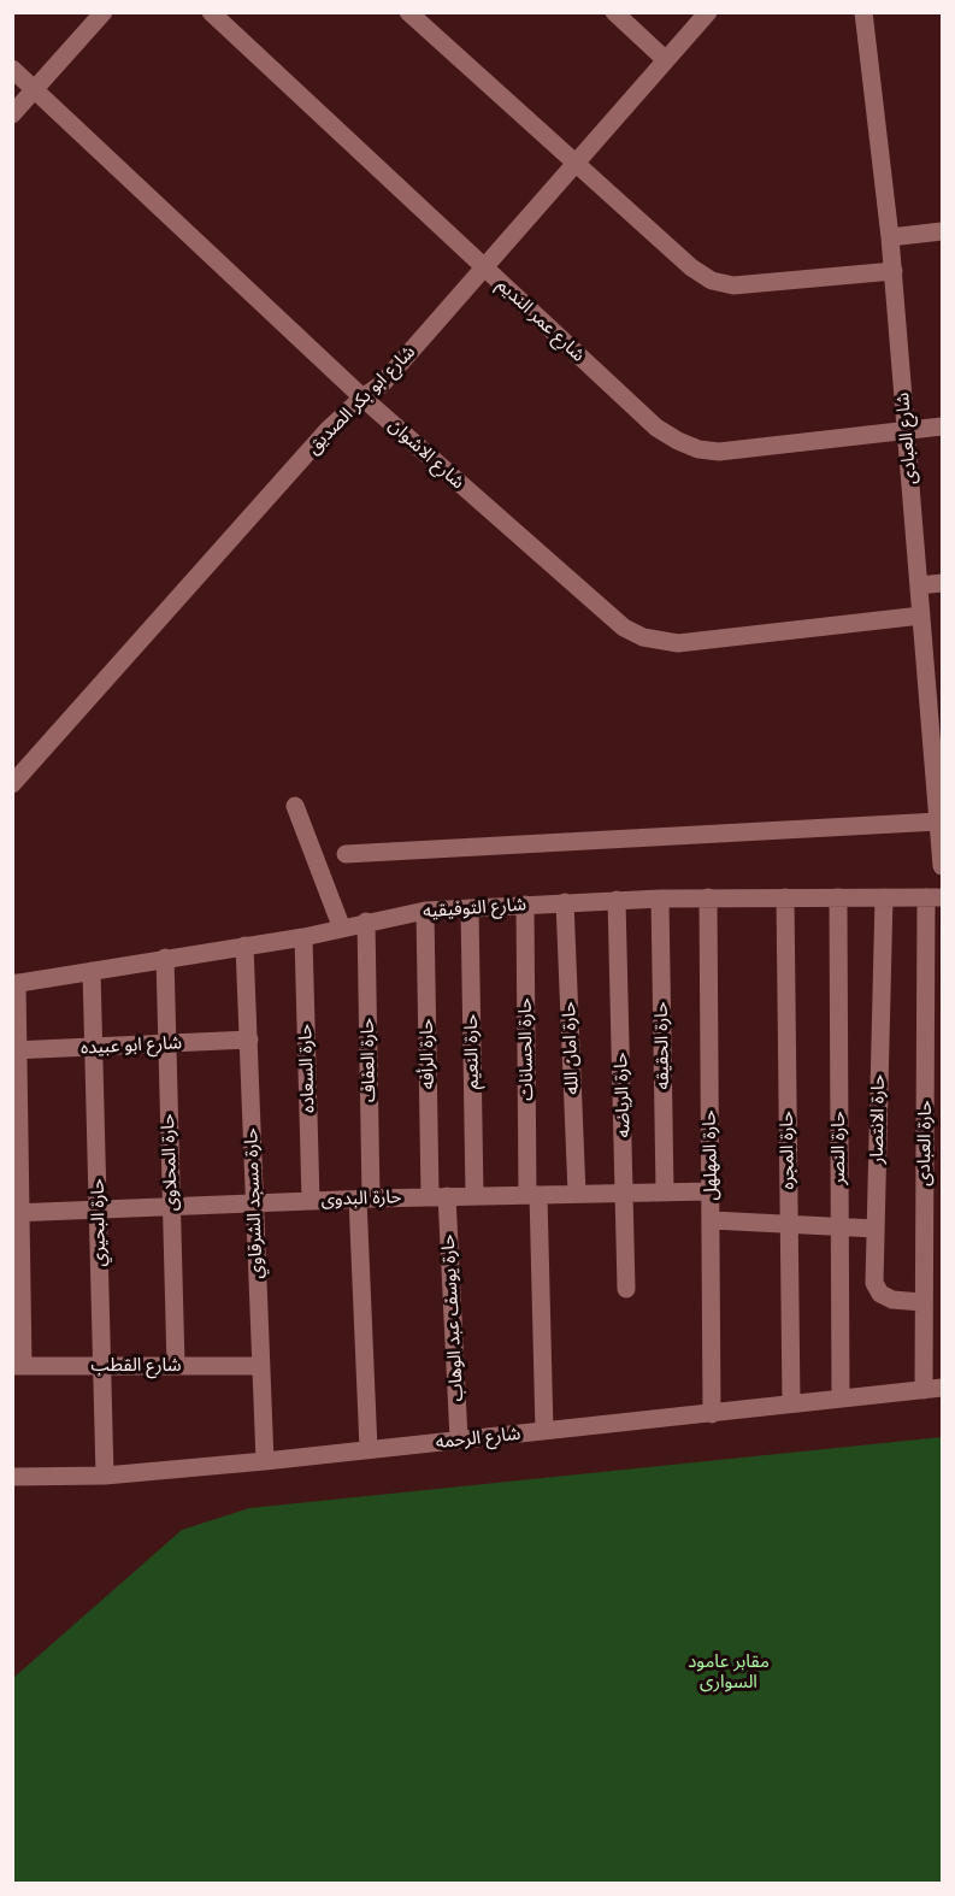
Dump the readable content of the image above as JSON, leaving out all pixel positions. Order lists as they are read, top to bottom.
{
  "streets": {
    "street": [
      "شارع عمر النديم",
      "شارع ابو بكر الصديق",
      "شارع العبادى",
      "شارع الاشوان",
      "شارع التوفيقيه",
      "شارع ابو عبيده",
      "حارة الحقيقه",
      "حارة امان الله",
      "حارة الحسانات",
      "حارة النعيم",
      "حارة الرأفه",
      "حارة العفاف",
      "حارة السعاده",
      "حارة الرياضه",
      "حارة الانتصار",
      "حارة العبادى",
      "حارة النصر",
      "حارة المجره",
      "حارة المهلهل",
      "حارة المحلاوى",
      "حارة البدوى",
      "حارة مسجد الشرقاوي",
      "حارة البحيري",
      "حارة يوسف عبد الوهاب",
      "شارع القطب",
      "شارع الرحمه"
    ]
  },
  "crossings": [
    ["شارع عمر النديم", "شارع ابو بكر الصديق"],
    ["شارع عمر النديم", "شارع العبادى"],
    ["شارع ابو بكر الصديق", "شارع الاشوان"],
    ["شارع العبادى", "شارع الاشوان"],
    ["شارع التوفيقيه", "حارة الحقيقه"],
    ["شارع التوفيقيه", "حارة امان الله"],
    ["شارع التوفيقيه", "حارة الحسانات"],
    ["شارع التوفيقيه", "حارة النعيم"],
    ["شارع التوفيقيه", "حارة الرأفه"],
    ["شارع التوفيقيه", "حارة العفاف"],
    ["شارع التوفيقيه", "حارة السعاده"],
    ["شارع التوفيقيه", "حارة الرياضه"],
    ["شارع التوفيقيه", "حارة الانتصار"],
    ["شارع التوفيقيه", "حارة العبادى"],
    ["شارع التوفيقيه", "حارة النصر"],
    ["شارع التوفيقيه", "حارة المجره"],
    ["شارع التوفيقيه", "حارة المهلهل"],
    ["شارع التوفيقيه", "حارة المحلاوى"],
    ["شارع التوفيقيه", "حارة مسجد الشرقاوي"],
    ["شارع التوفيقيه", "حارة البحيري"],
    ["شارع ابو عبيده", "حارة المحلاوى"],
    ["شارع ابو عبيده", "حارة مسجد الشرقاوي"],
    ["شارع ابو عبيده", "حارة البحيري"],
    ["حارة الحقيقه", "حارة البدوى"],
    ["حارة امان الله", "حارة البدوى"],
    ["حارة الحسانات", "حارة البدوى"],
    ["حارة الحسانات", "شارع الرحمه"],
    ["حارة النعيم", "حارة البدوى"],
    ["حارة الرأفه", "حارة البدوى"],
    ["حارة الرأفه", "حارة يوسف عبد الوهاب"],
    ["حارة العفاف", "حارة البدوى"],
    ["حارة العفاف", "شارع الرحمه"],
    ["حارة السعاده", "حارة البدوى"],
    ["حارة الرياضه", "حارة البدوى"],
    ["حارة الانتصار", "حارة العبادى"],
    ["حارة العبادى", "شارع الرحمه"],
    ["حارة النصر", "شارع الرحمه"],
    ["حارة المجره", "شارع الرحمه"],
    ["حارة المهلهل", "حارة البدوى"],
    ["حارة المهلهل", "شارع الرحمه"],
    ["حارة المحلاوى", "حارة البدوى"],
    ["حارة المحلاوى", "شارع القطب"],
    ["حارة البدوى", "حارة مسجد الشرقاوي"],
    ["حارة البدوى", "حارة البحيري"],
    ["حارة البدوى", "حارة يوسف عبد الوهاب"],
    ["حارة مسجد الشرقاوي", "شارع القطب"],
    ["حارة مسجد الشرقاوي", "شارع الرحمه"],
    ["حارة البحيري", "شارع القطب"],
    ["حارة البحيري", "شارع الرحمه"],
    ["حارة يوسف عبد الوهاب", "شارع الرحمه"]
  ],
  "parks": ["مقابر عامود السوارى"]
}
